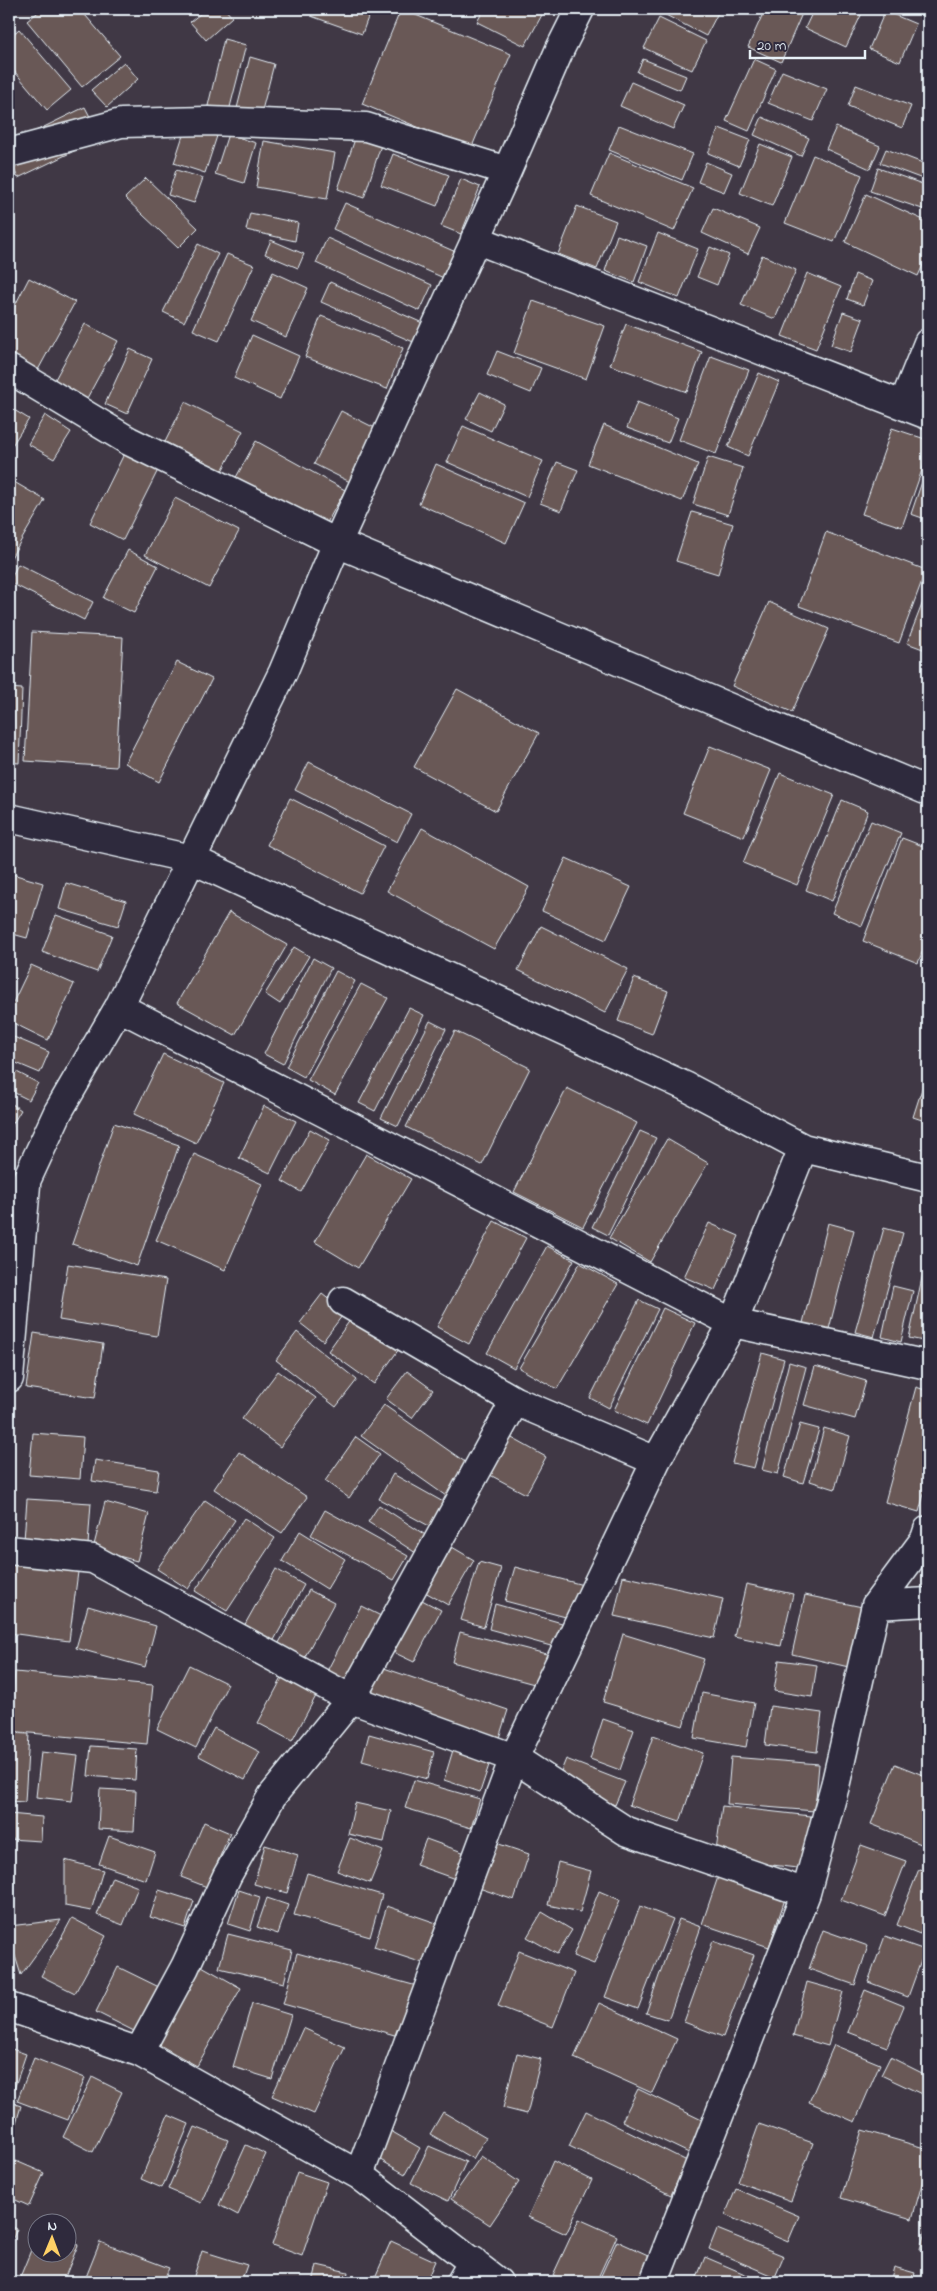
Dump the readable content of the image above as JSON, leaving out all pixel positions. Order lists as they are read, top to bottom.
{
  "scale_bar": "20 m",
  "north": "top"
}
